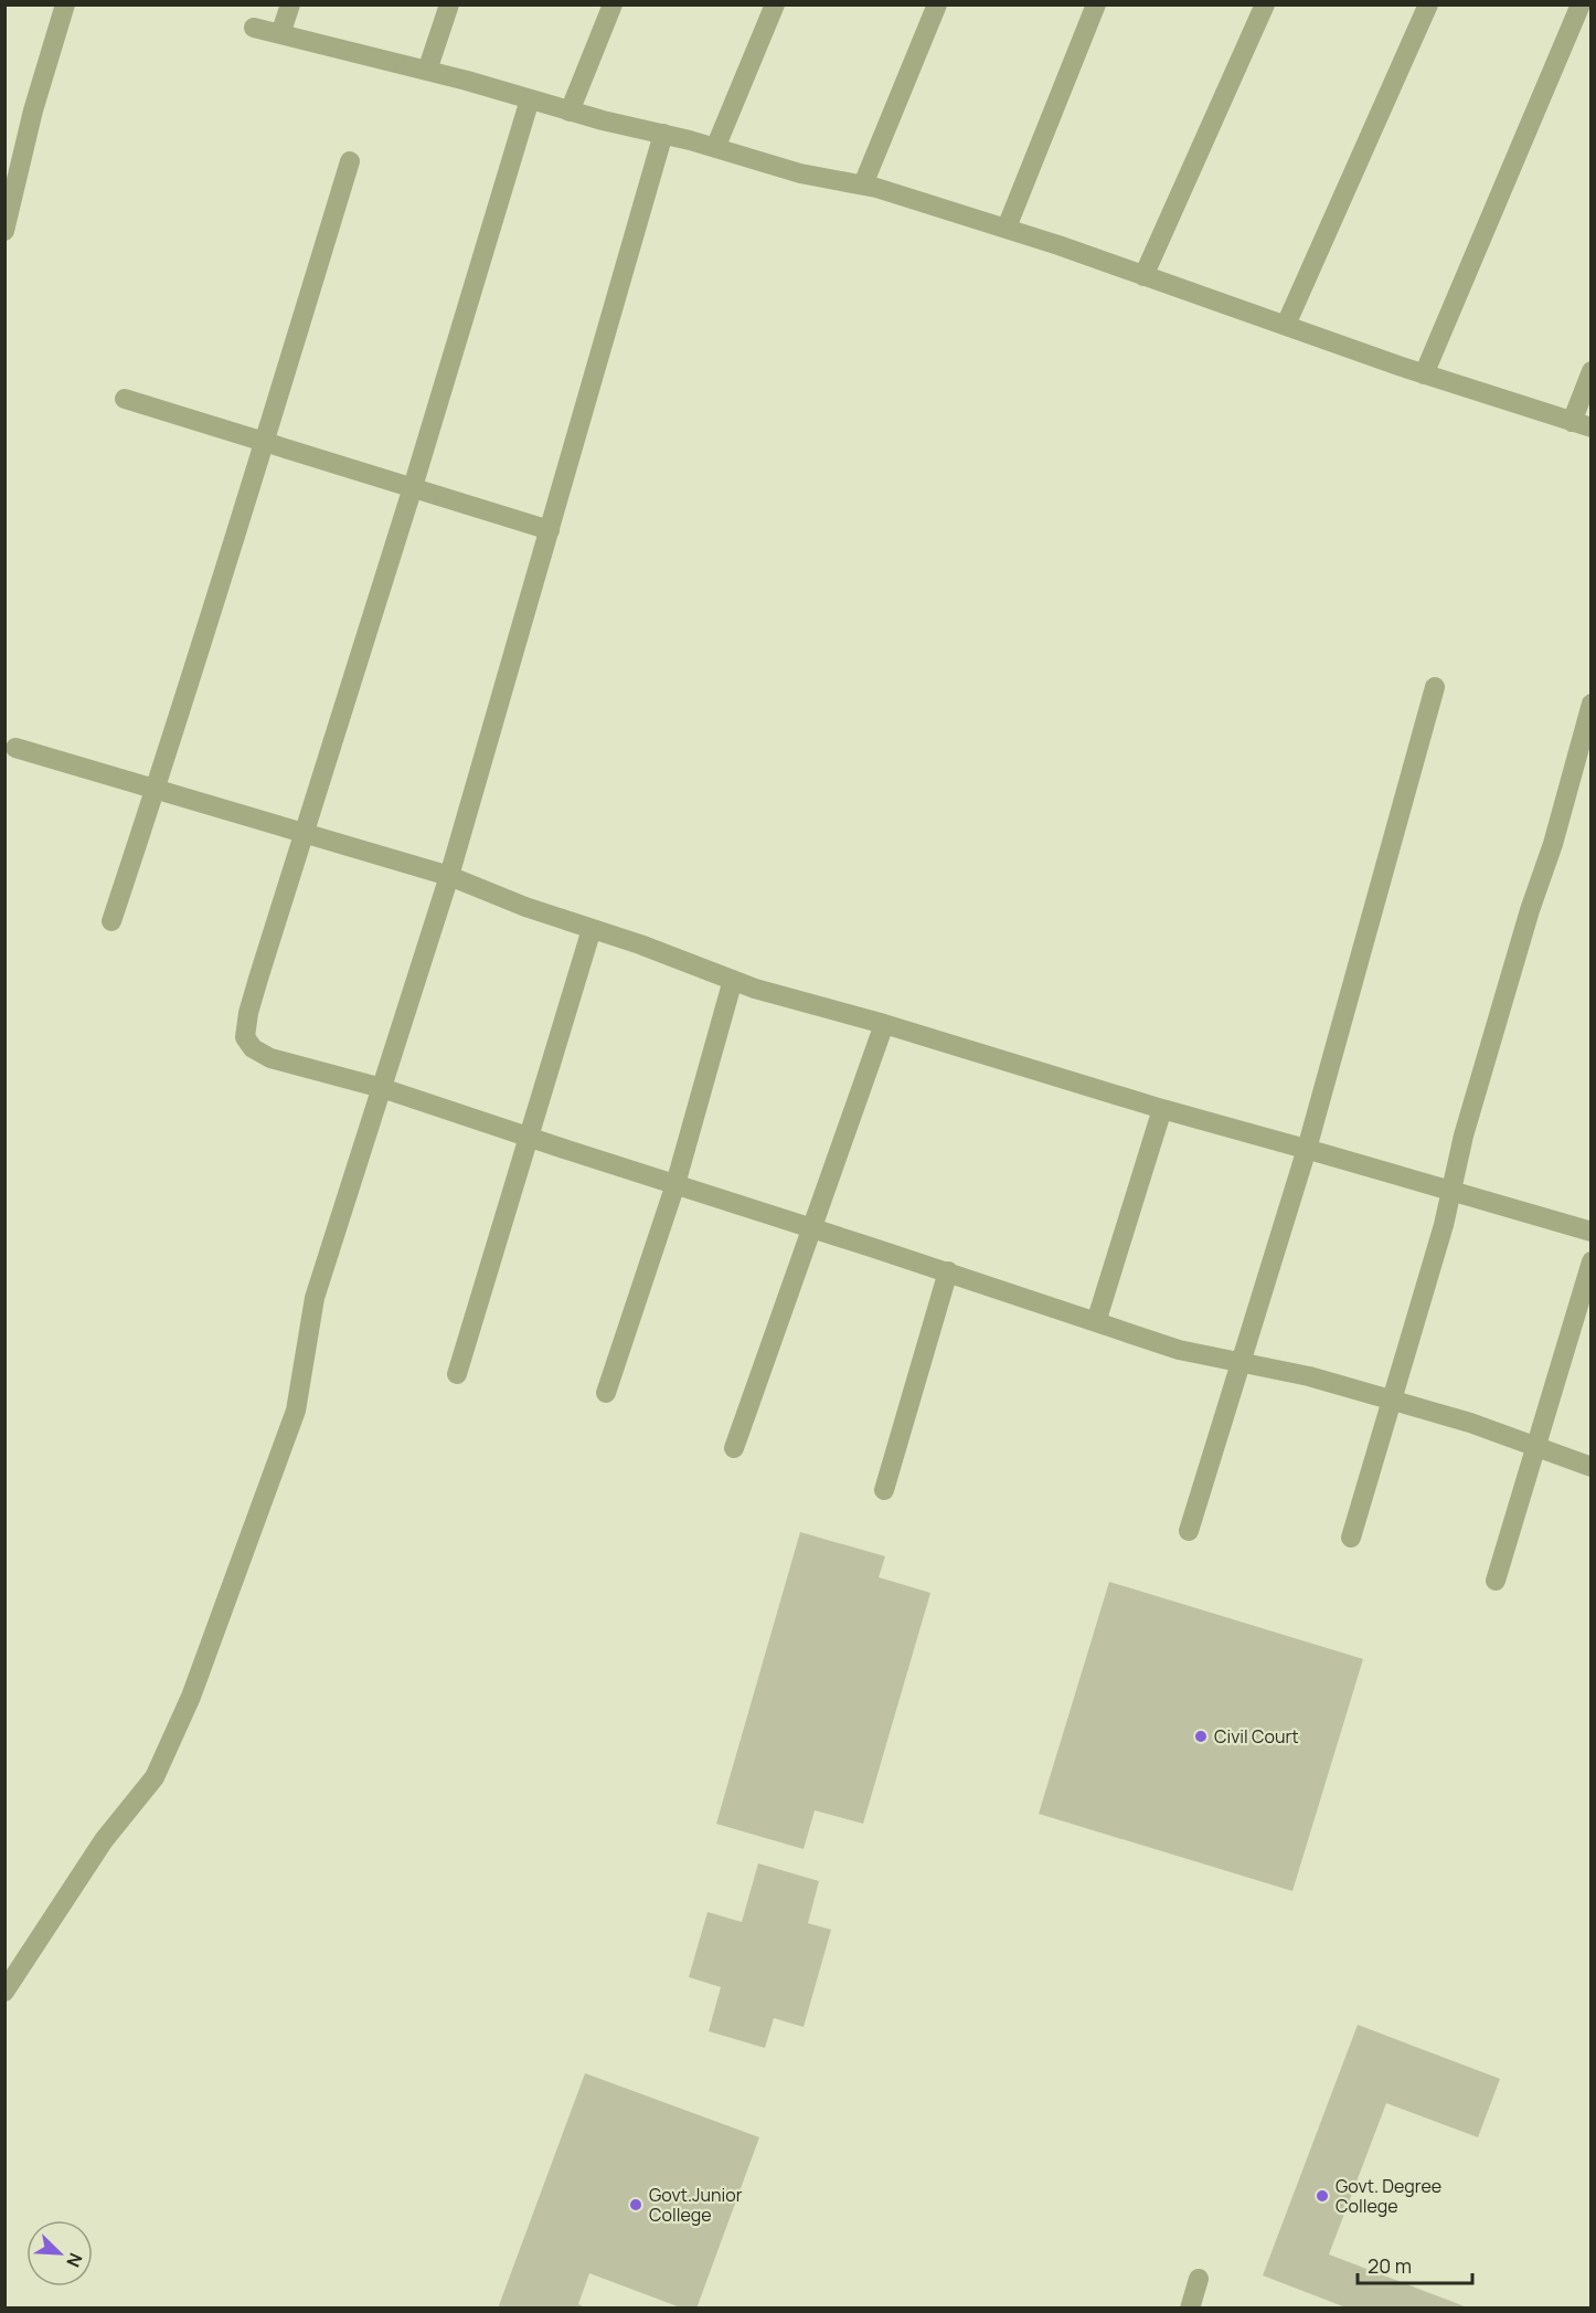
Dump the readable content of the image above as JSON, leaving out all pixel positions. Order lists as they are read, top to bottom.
{
  "places": ["Civil Court", "Govt. Degree College", "Govt.Junior College"],
  "scale_bar": "20 m",
  "north": "bottom right"
}
